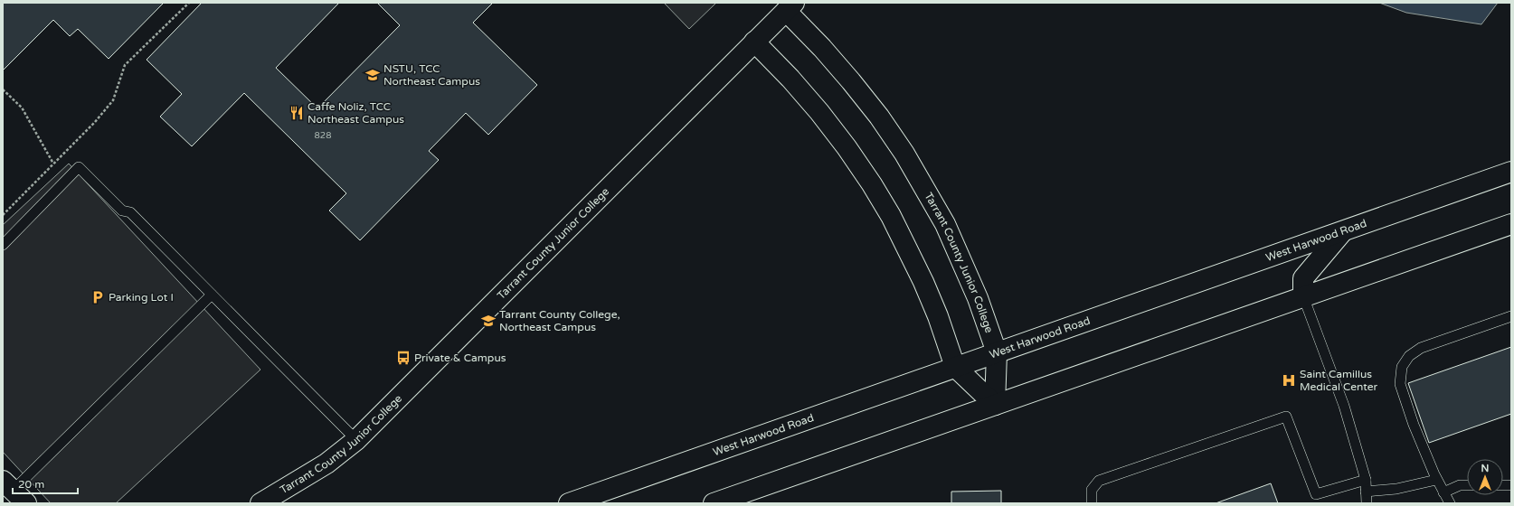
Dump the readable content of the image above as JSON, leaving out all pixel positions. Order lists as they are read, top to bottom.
{
  "streets": {
    "main road": ["West Harwood Road", "Tarrant County Junior College"]
  },
  "crossings": [
    ["West Harwood Road", "Tarrant County Junior College"]
  ],
  "places": {
    "school or university": ["NSTU, TCC Northeast Campus", "Tarrant County College, Northeast Campus"],
    "restaurant": ["Caffe Noliz, TCC Northeast Campus"],
    "parking": ["Parking Lot I"],
    "bus stop": ["Private & Campus"],
    "hospital": ["Saint Camillus Medical Center"]
  },
  "house_numbers": ["828"],
  "scale_bar": "20 m",
  "north": "top"
}
